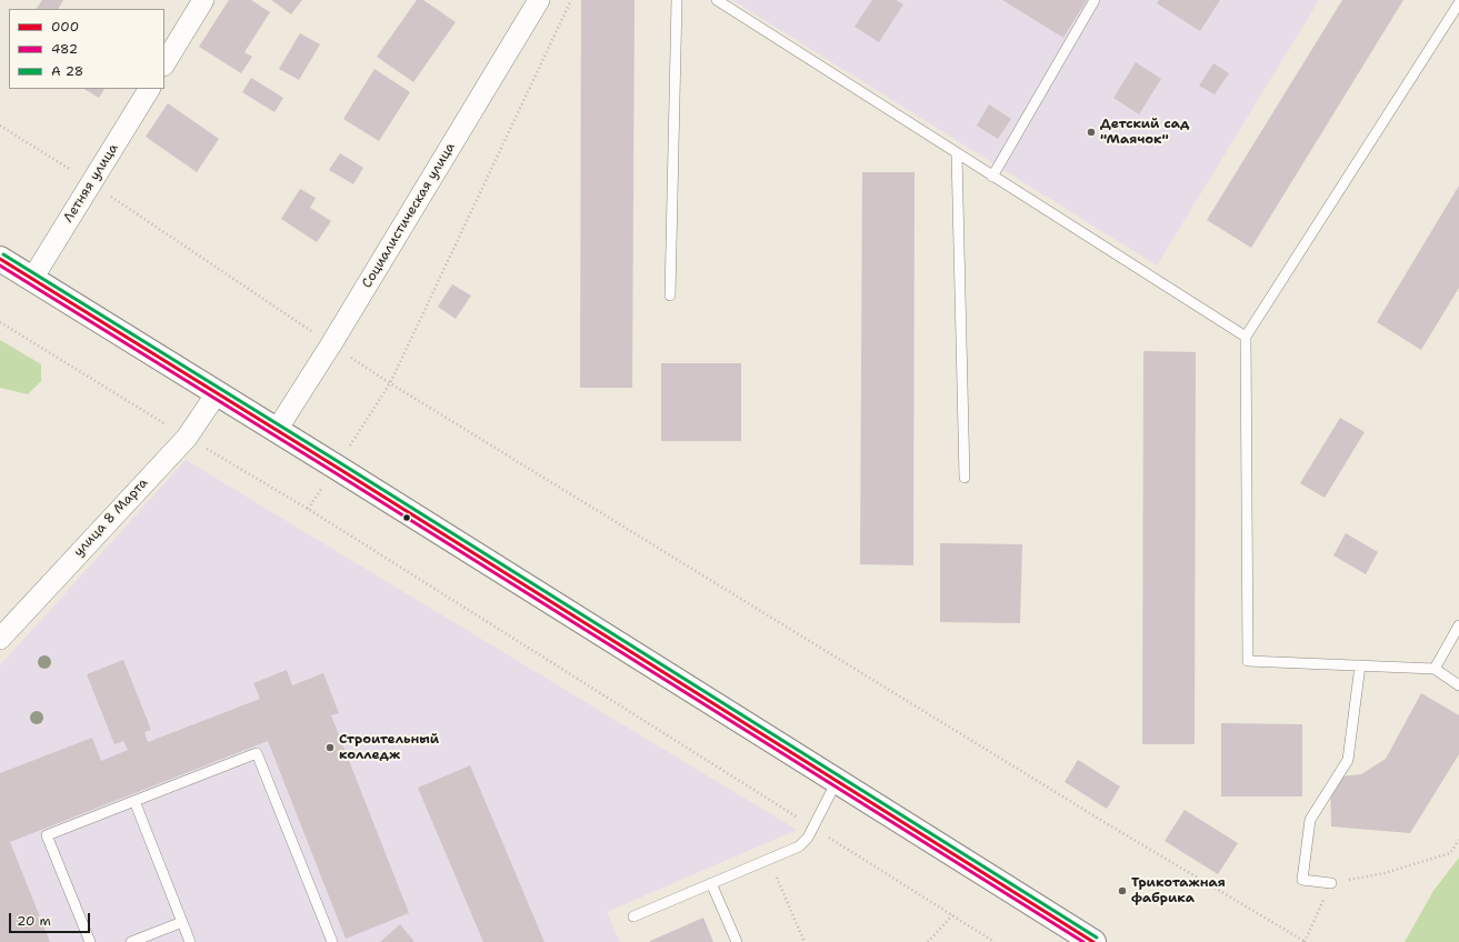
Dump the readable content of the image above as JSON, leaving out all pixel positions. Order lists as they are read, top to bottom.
{
  "streets": {
    "street": ["Летняя улица", "Социалистическая улица", "улица 8 Марта"]
  },
  "places": ["Детский сад \"Маячок\"", "Строительный колледж", "Трикотажная фабрика"],
  "lines": ["transit line 000", "transit line 482"],
  "legend": ["000", "482", "А 28"],
  "scale_bar": "20 m"
}
